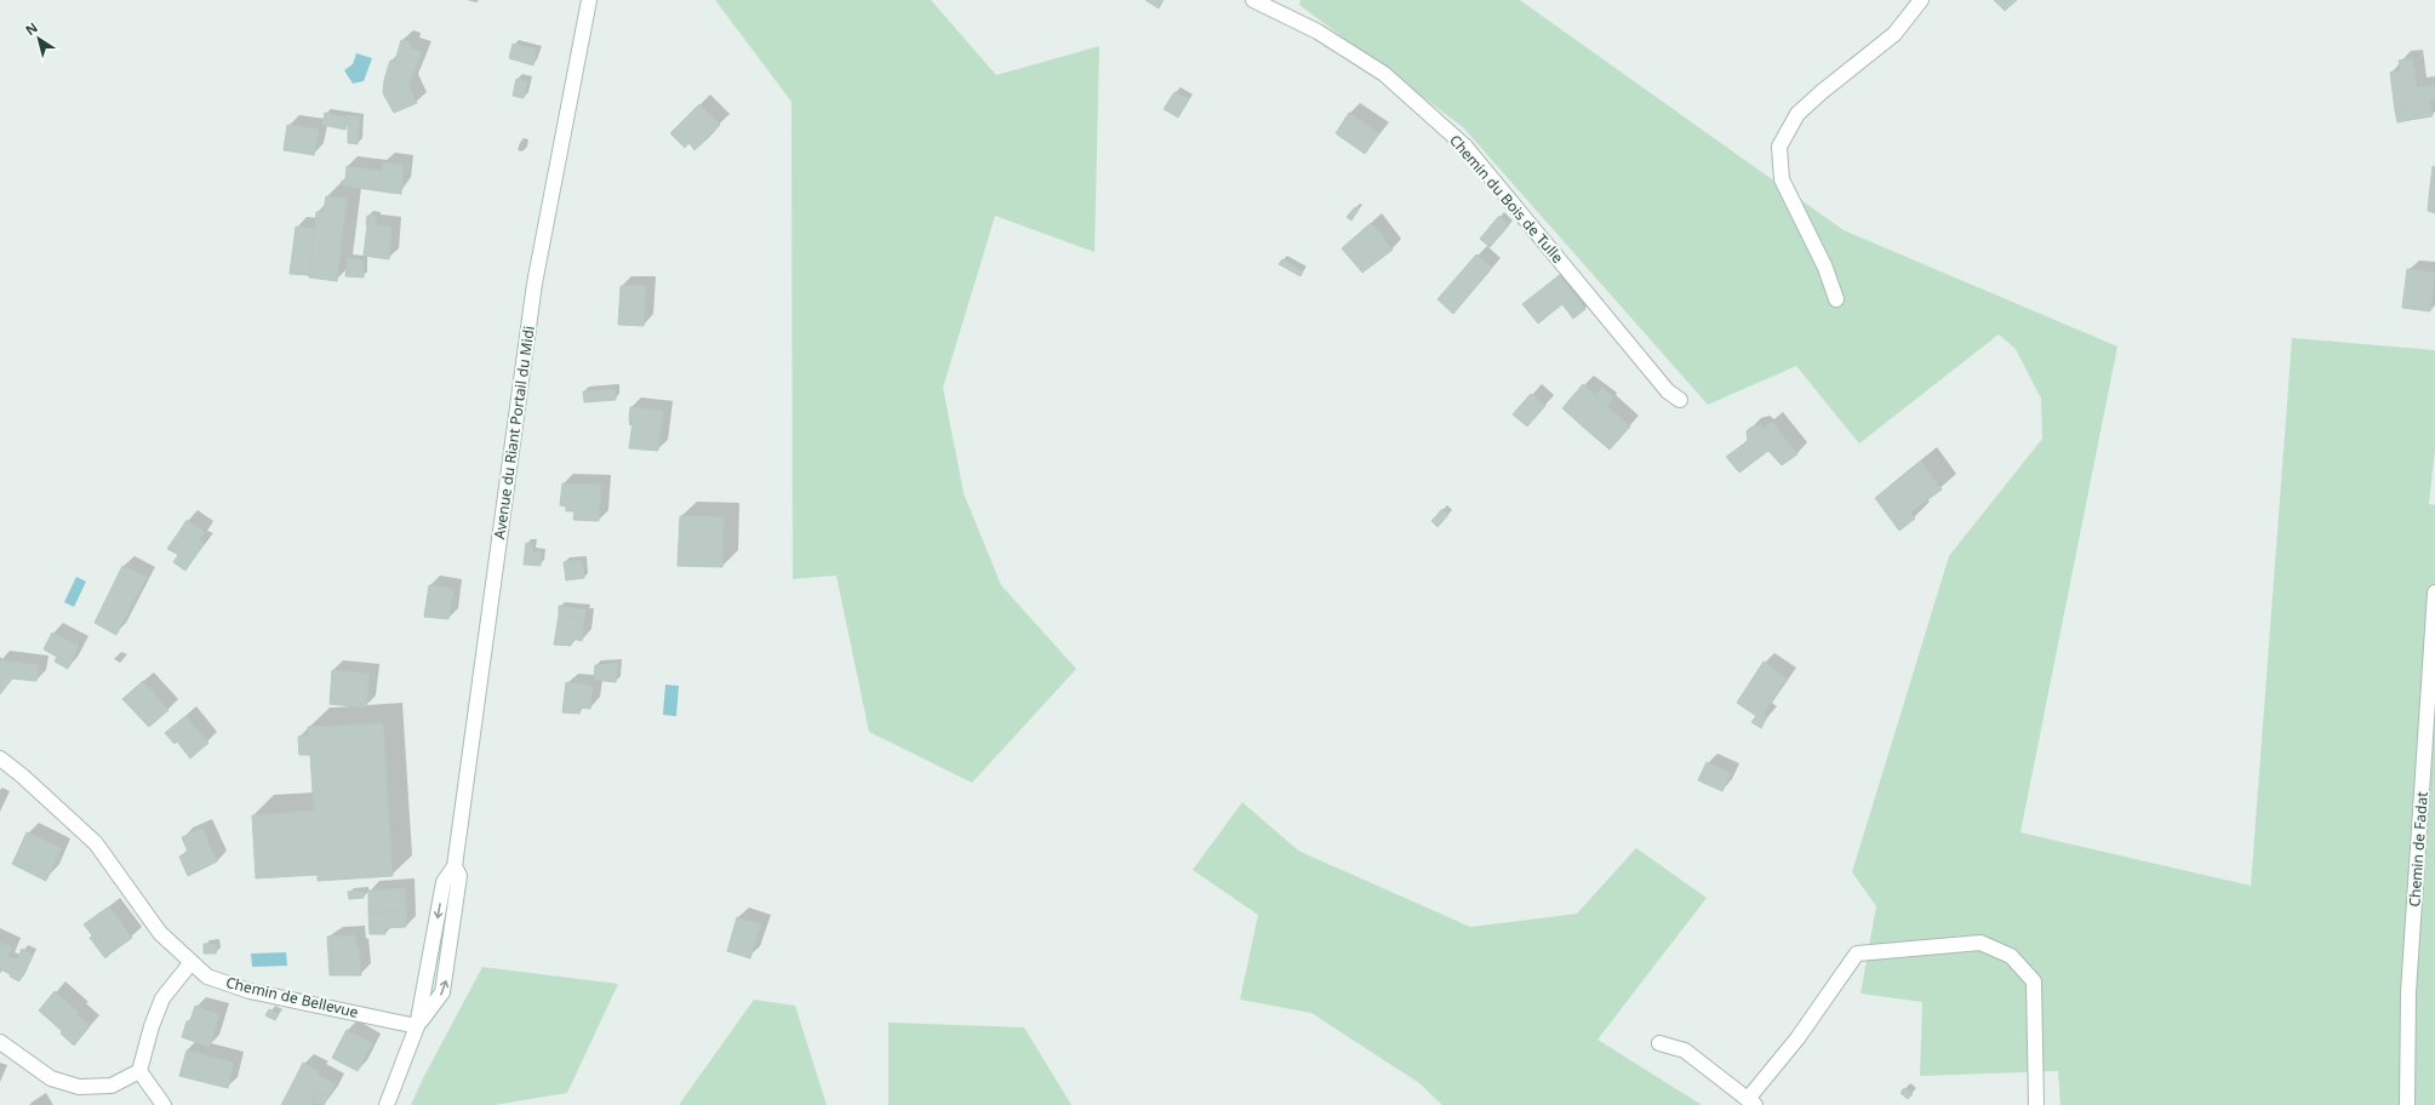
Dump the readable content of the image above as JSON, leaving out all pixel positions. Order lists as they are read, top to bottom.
{
  "streets": {
    "street": [
      "Chemin du Bois de Tulle",
      "Avenue du Riant Portail du Midi",
      "Chemin de Fadat",
      "Chemin de Bellevue"
    ]
  },
  "crossings": [
    ["Avenue du Riant Portail du Midi", "Chemin de Bellevue"]
  ],
  "north": "top left"
}
